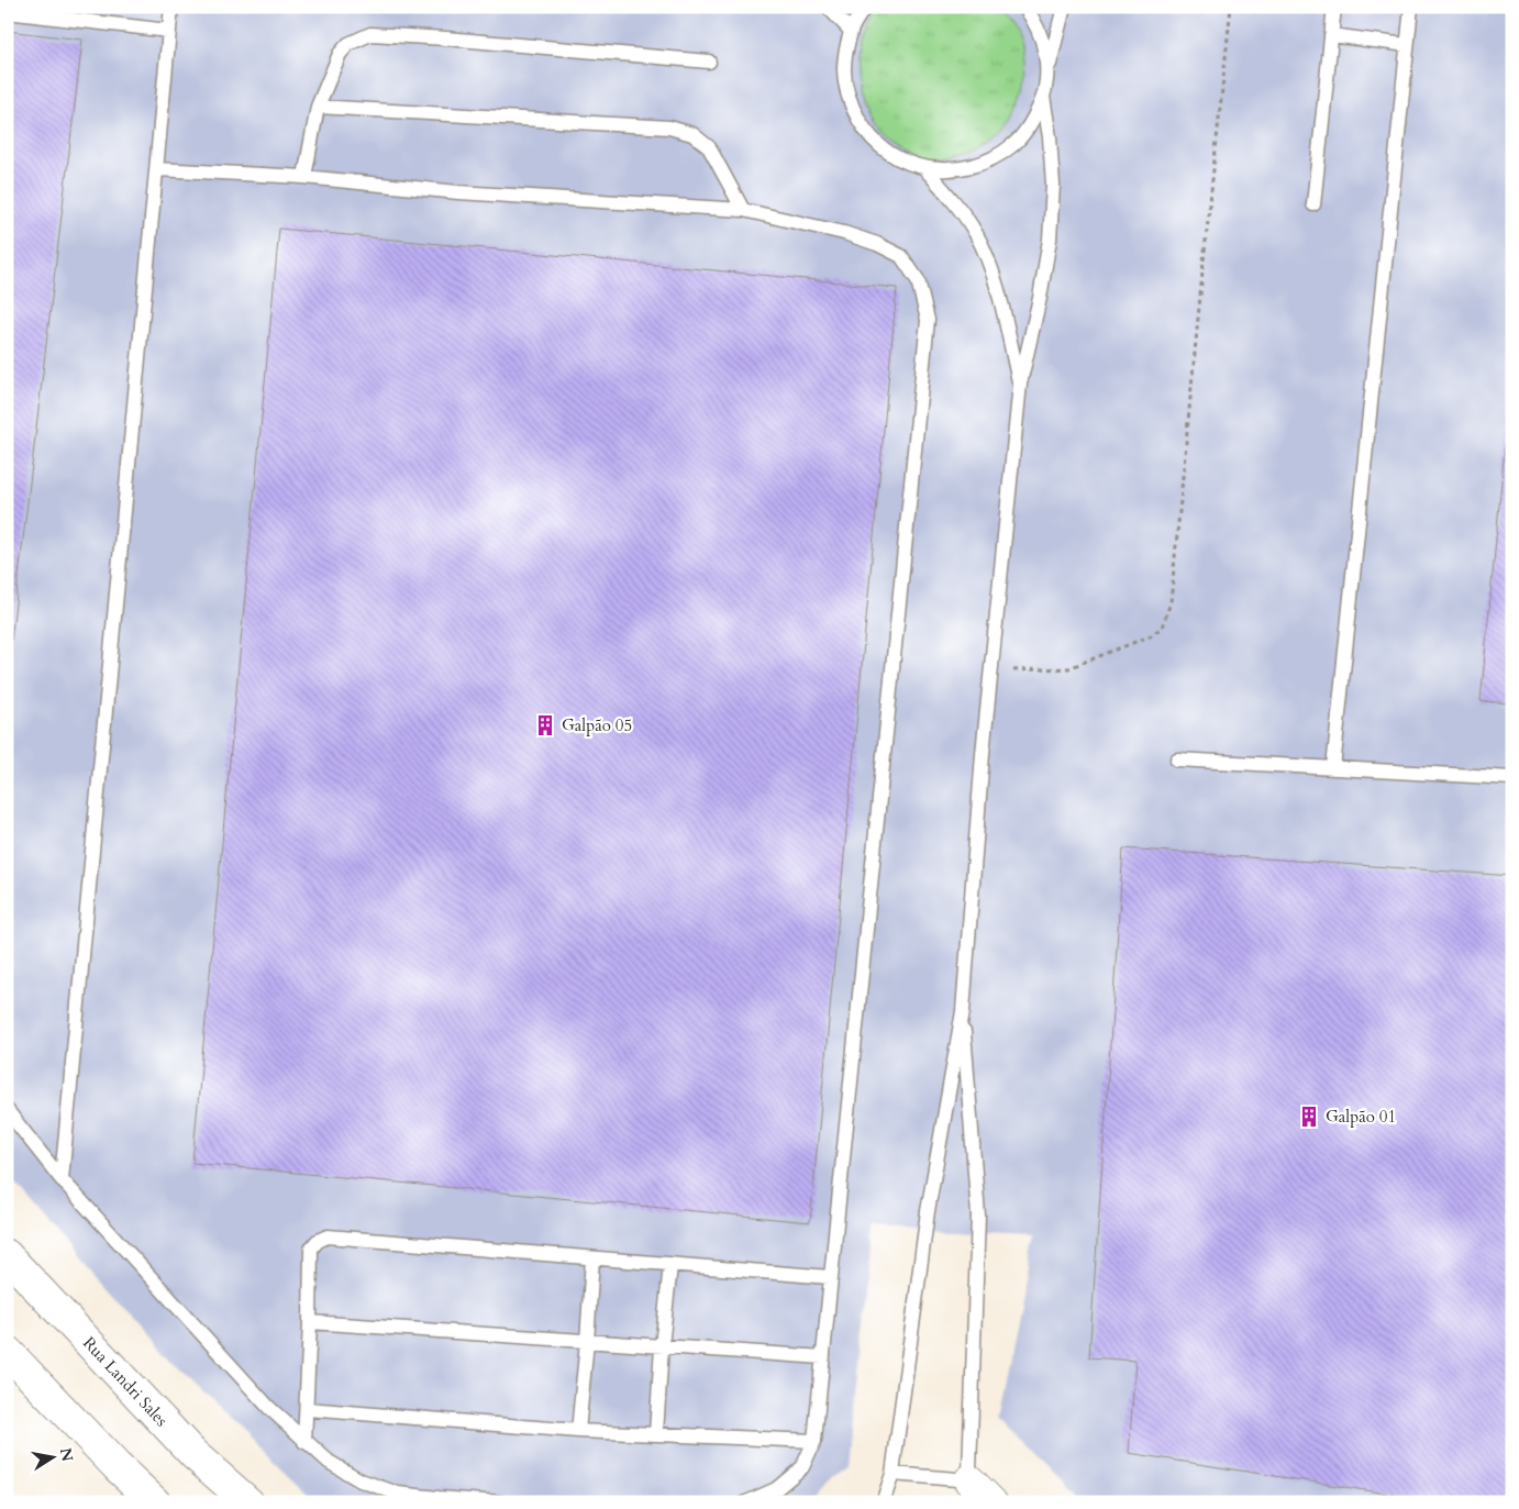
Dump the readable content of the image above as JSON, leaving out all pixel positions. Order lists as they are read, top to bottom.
{
  "streets": {
    "street": ["Rua Landri Sales"]
  },
  "places": {
    "building": ["Galpão 05", "Galpão 01"]
  },
  "north": "right"
}
